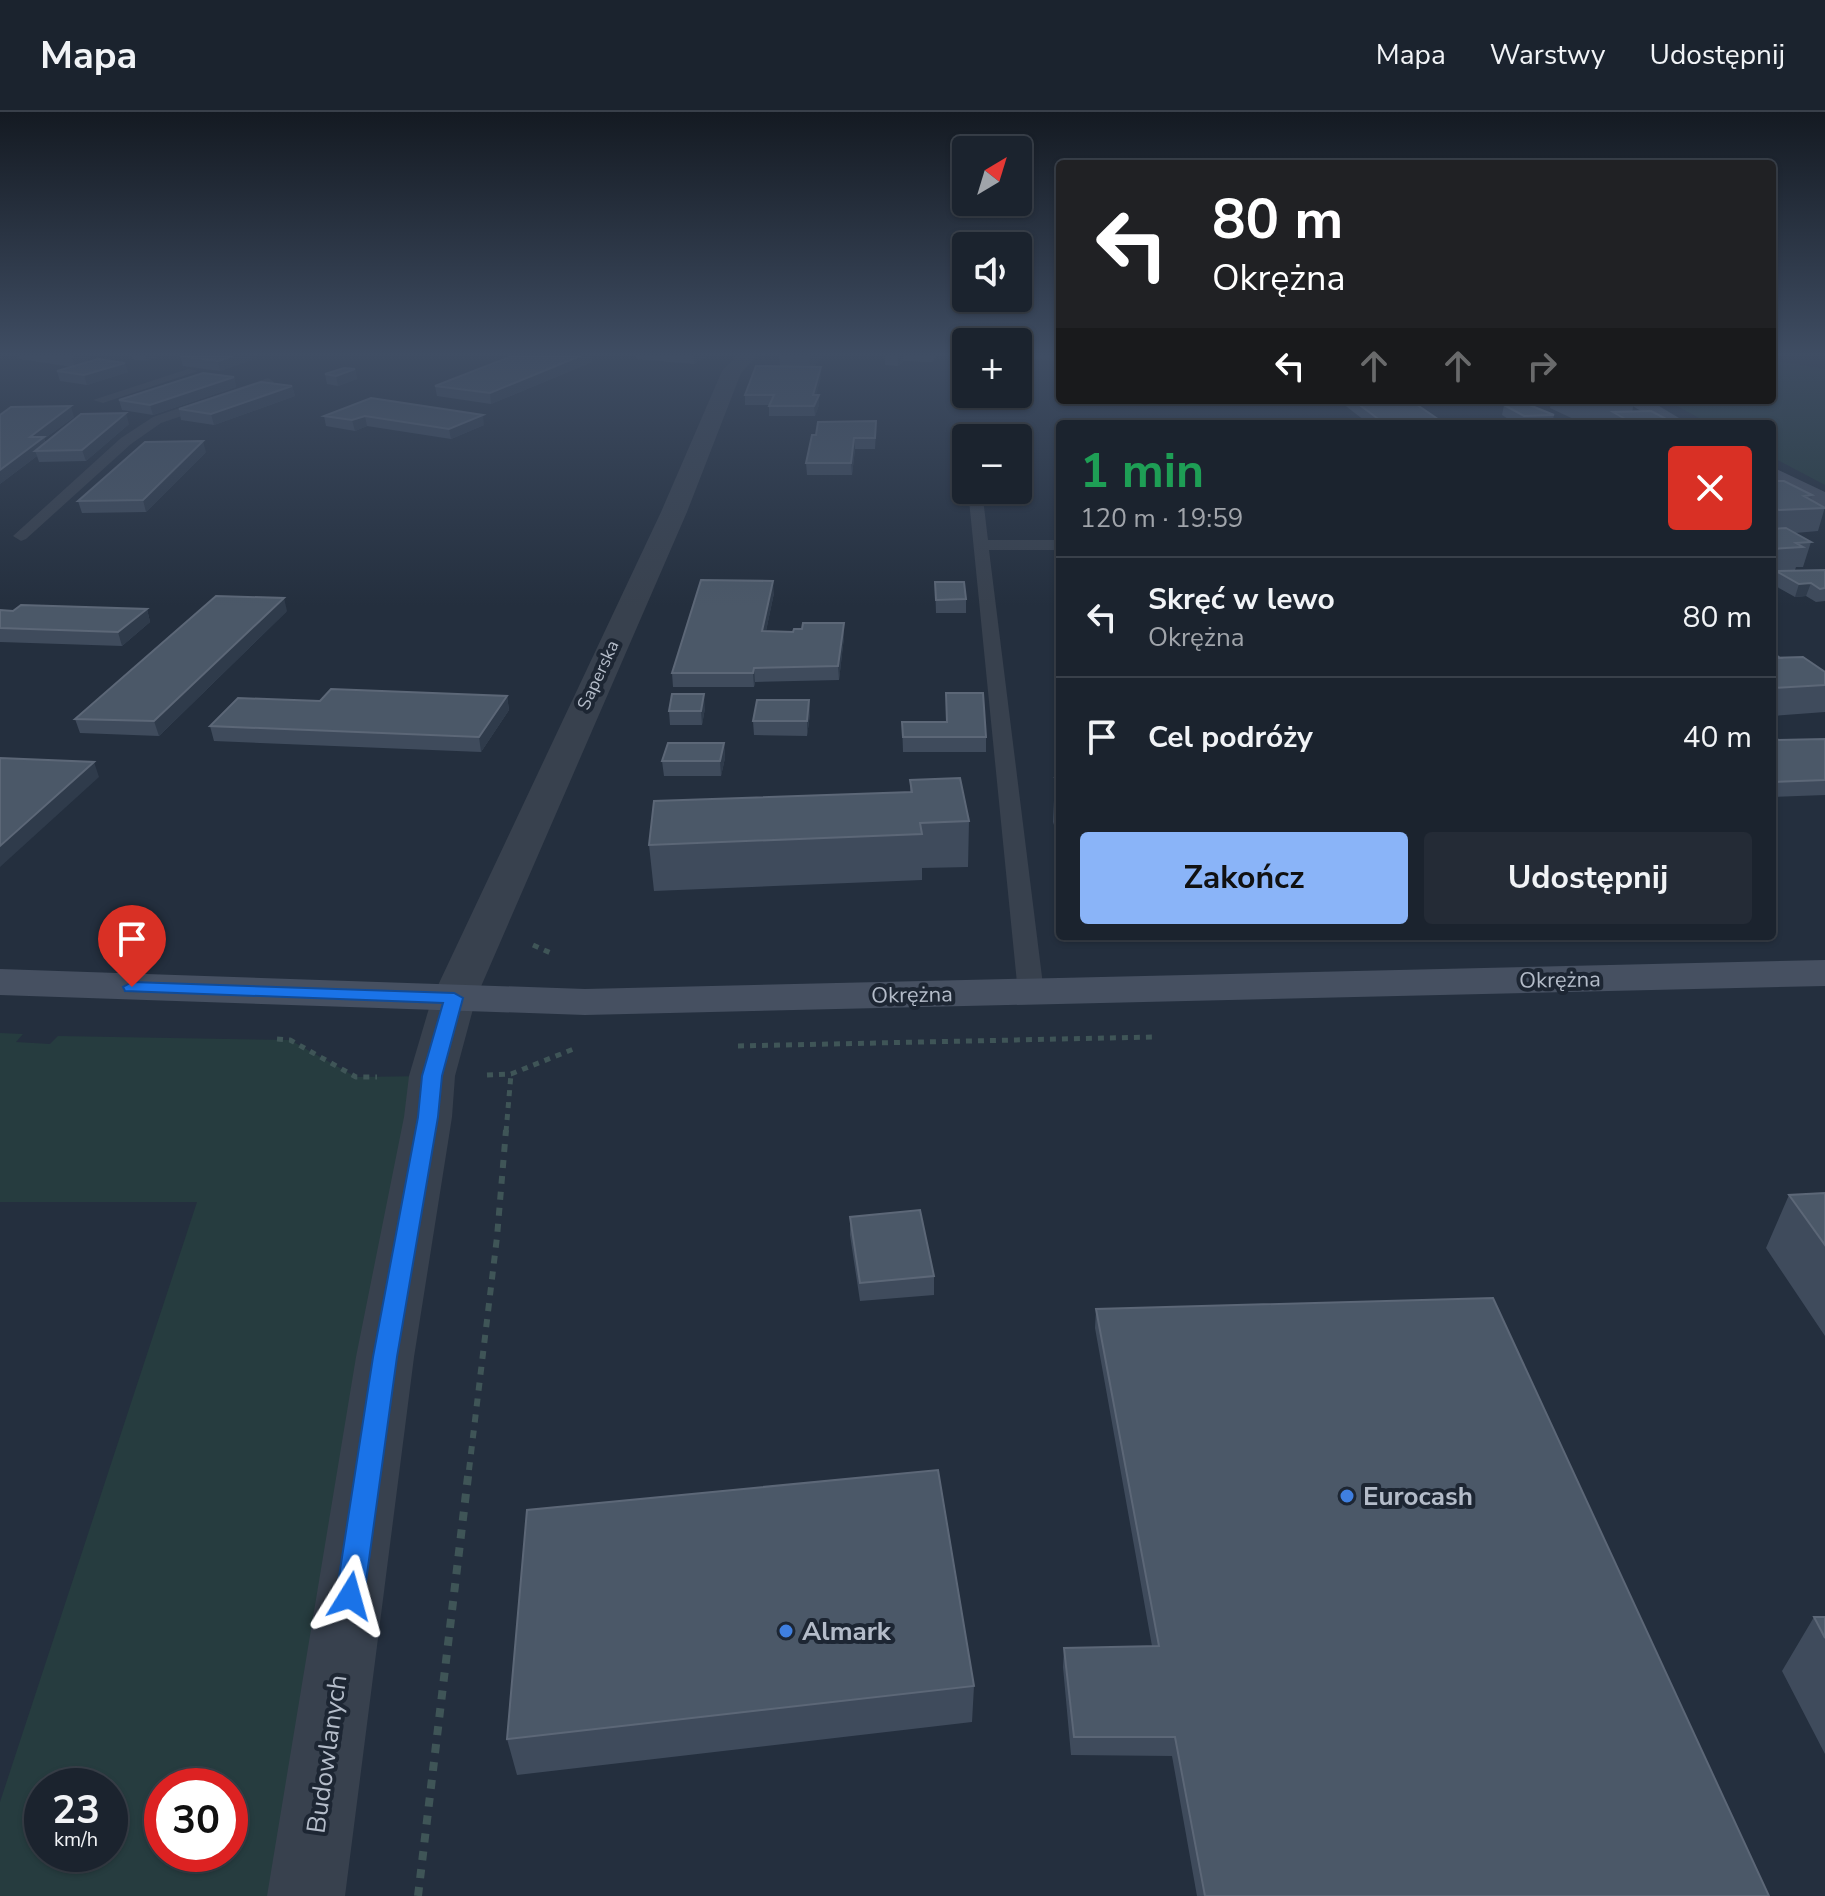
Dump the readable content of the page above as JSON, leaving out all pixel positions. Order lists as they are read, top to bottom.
{
  "streets": {
    "street": ["Saperska", "Okrężna", "Budowlanych"]
  },
  "crossings": [
    ["Saperska", "Okrężna"],
    ["Saperska", "Budowlanych"],
    ["Okrężna", "Budowlanych"]
  ],
  "places": ["Eurocash", "Almark"],
  "north": "top right",
  "page": {
    "header": "Mapa",
    "nav": ["Mapa", "Warstwy", "Udostępnij"],
    "map_buttons": ["+", "−"],
    "turn": ["80 m", "Okrężna"],
    "heading": ["1 min", "120 m · 19:59"],
    "list": [
      {
        "name": "Skręć w lewo",
        "note": "Okrężna",
        "value": "80 m"
      },
      {
        "name": "Cel podróży",
        "value": "40 m"
      }
    ],
    "buttons": ["Zakończ", "Udostępnij"],
    "speed": "23 km/h",
    "limit": "30"
  }
}
